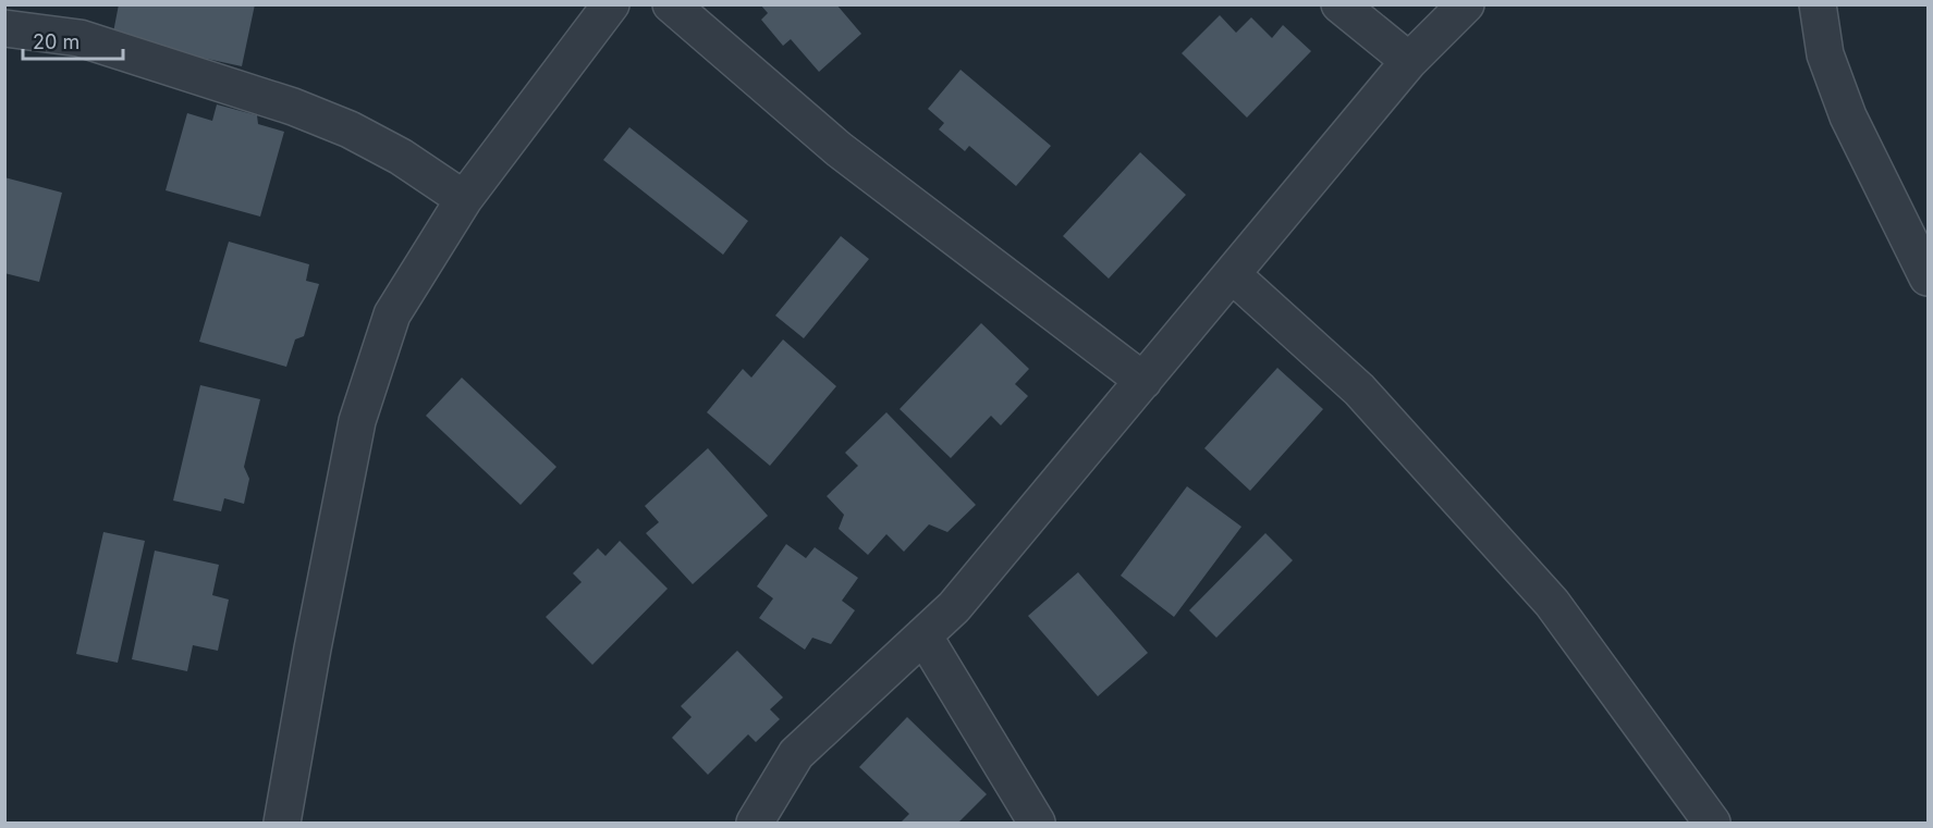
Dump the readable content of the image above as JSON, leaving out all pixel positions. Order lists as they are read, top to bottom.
{
  "scale_bar": "20 m"
}
